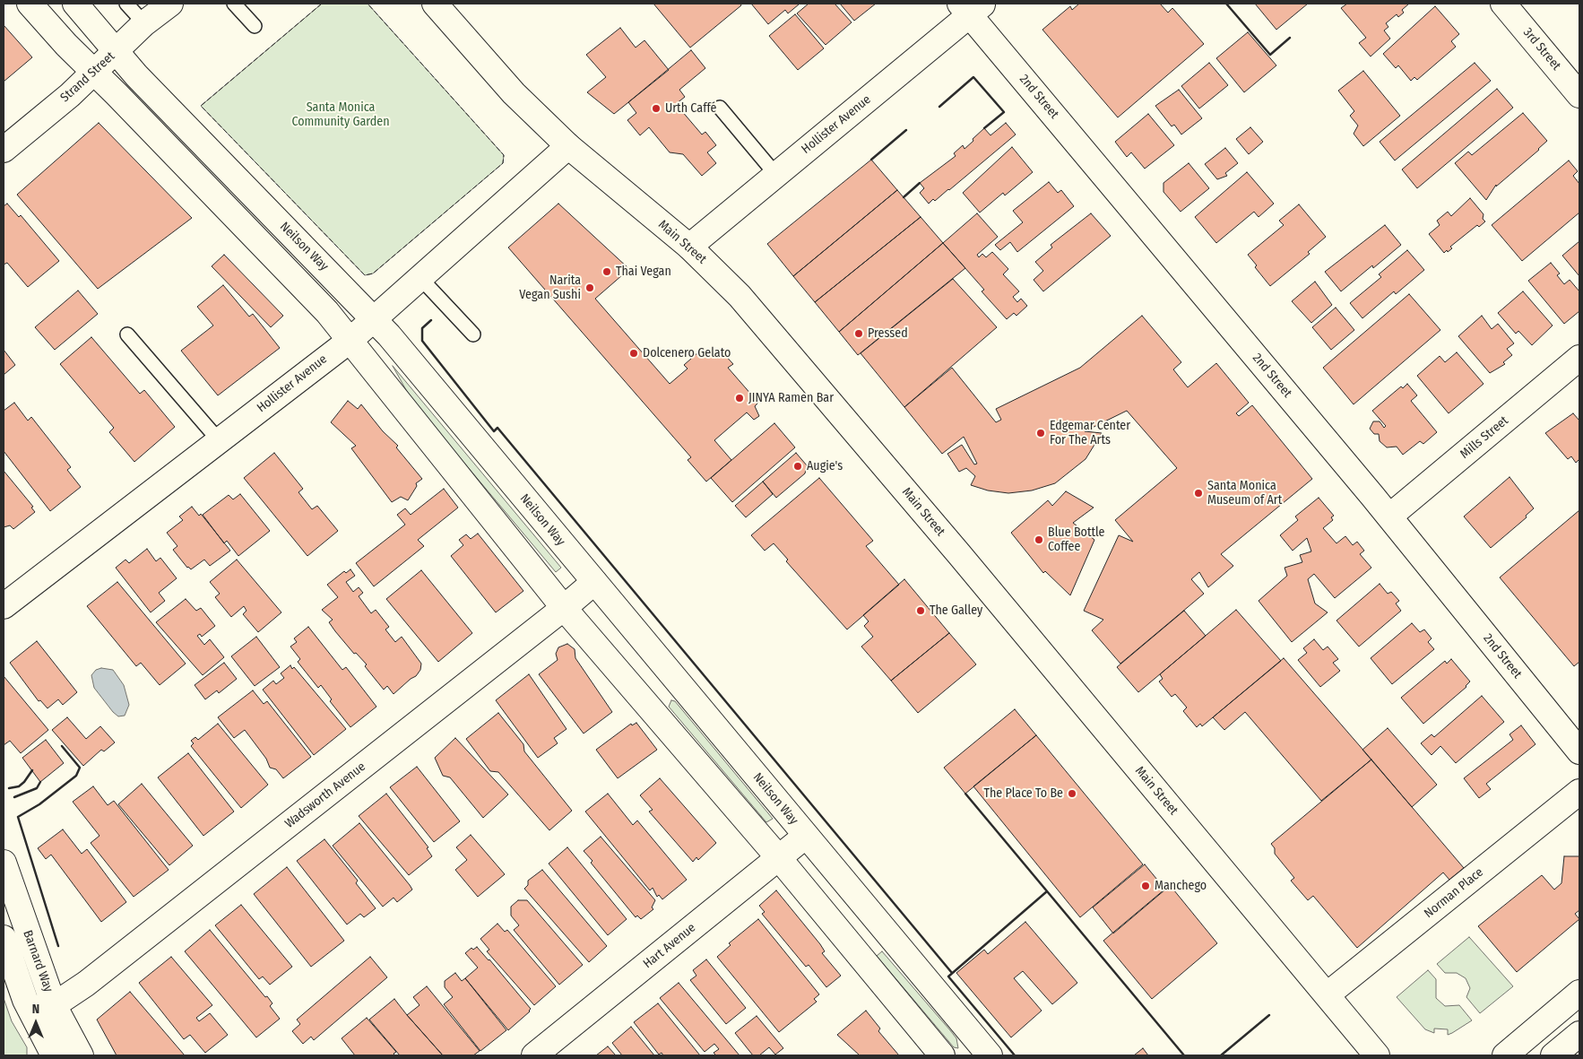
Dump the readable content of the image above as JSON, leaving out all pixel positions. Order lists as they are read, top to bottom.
{
  "streets": {
    "street": [
      "3rd Street",
      "Strand Street",
      "2nd Street",
      "Hollister Avenue",
      "Main Street",
      "Neilson Way",
      "Mills Street",
      "Wadsworth Avenue",
      "Norman Place",
      "Hart Avenue",
      "Barnard Way"
    ]
  },
  "crossings": [
    ["Strand Street", "Neilson Way"],
    ["2nd Street", "Hollister Avenue"],
    ["2nd Street", "Mills Street"],
    ["Hollister Avenue", "Main Street"],
    ["Hollister Avenue", "Neilson Way"],
    ["Main Street", "Norman Place"],
    ["Neilson Way", "Wadsworth Avenue"],
    ["Neilson Way", "Hart Avenue"],
    ["Wadsworth Avenue", "Barnard Way"]
  ],
  "parks": ["Santa Monica Community Garden"],
  "places": [
    "Urth Caffé",
    "Thai Vegan",
    "Narita Vegan Sushi",
    "Pressed",
    "Dolcenero Gelato",
    "JINYA Ramen Bar",
    "Edgemar Center For The Arts",
    "Augie's",
    "Santa Monica Museum of Art",
    "Blue Bottle Coffee",
    "The Galley",
    "The Place To Be",
    "Manchego"
  ],
  "north": "top"
}
